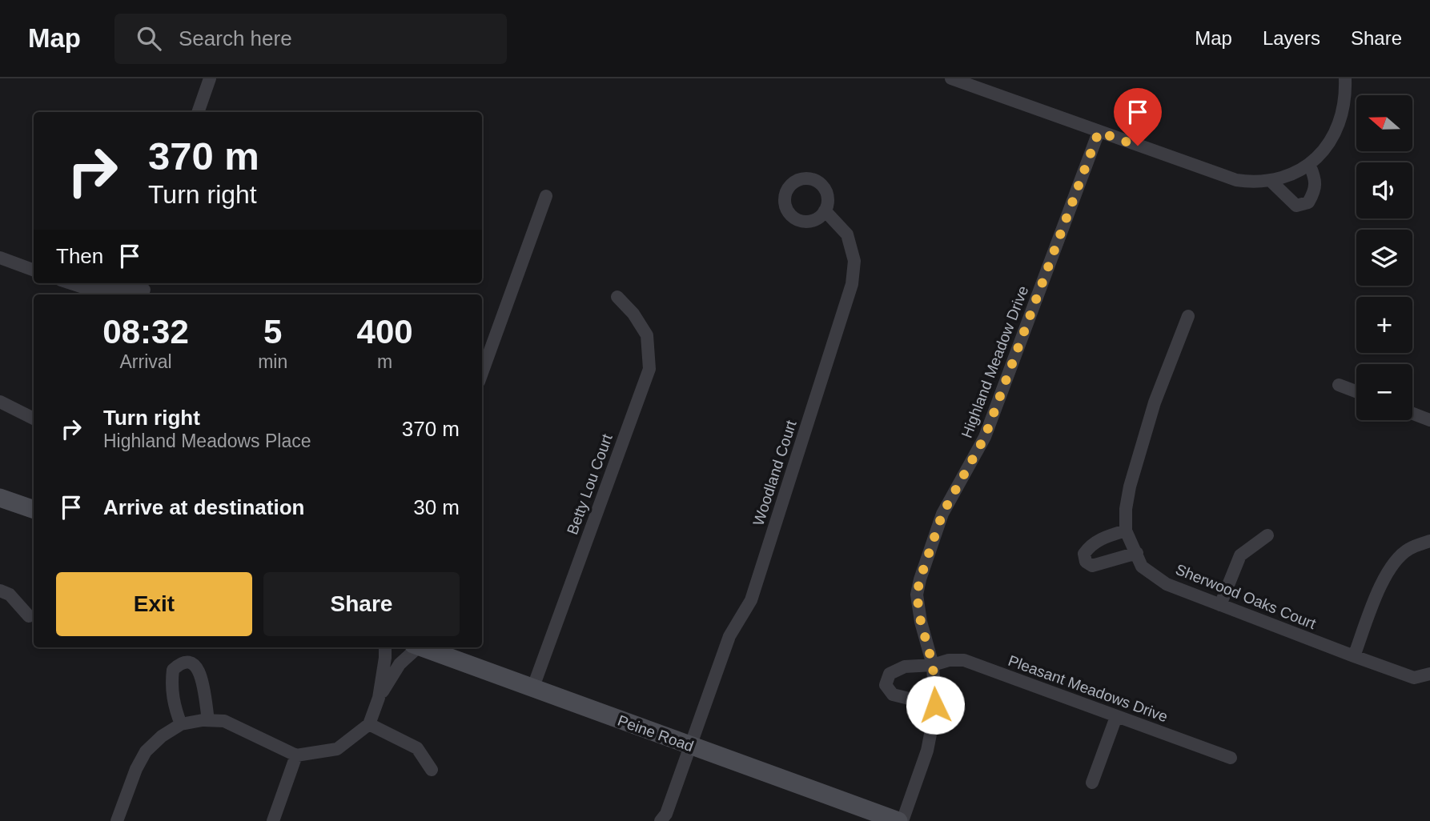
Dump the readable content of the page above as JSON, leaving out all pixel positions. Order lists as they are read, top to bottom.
{
  "streets": {
    "street": [
      "Highland Meadow Drive",
      "Woodland Court",
      "Betty Lou Court",
      "Sherwood Oaks Court",
      "Pleasant Meadows Drive",
      "Peine Road"
    ]
  },
  "crossings": [
    ["Highland Meadow Drive", "Pleasant Meadows Drive"],
    ["Woodland Court", "Peine Road"],
    ["Betty Lou Court", "Peine Road"]
  ],
  "north": "left",
  "page": {
    "header": "Map",
    "search": "Search here",
    "nav": ["Map", "Layers", "Share"],
    "map_buttons": ["+", "−"],
    "turn": ["370 m", "Turn right"],
    "then": "Then",
    "eta": [
      "08:32",
      "Arrival",
      "5",
      "min",
      "400",
      "m"
    ],
    "list": [
      {
        "name": "Turn right",
        "note": "Highland Meadows Place",
        "value": "370 m"
      },
      {
        "name": "Arrive at destination",
        "value": "30 m"
      }
    ],
    "buttons": ["Exit", "Share"]
  }
}
